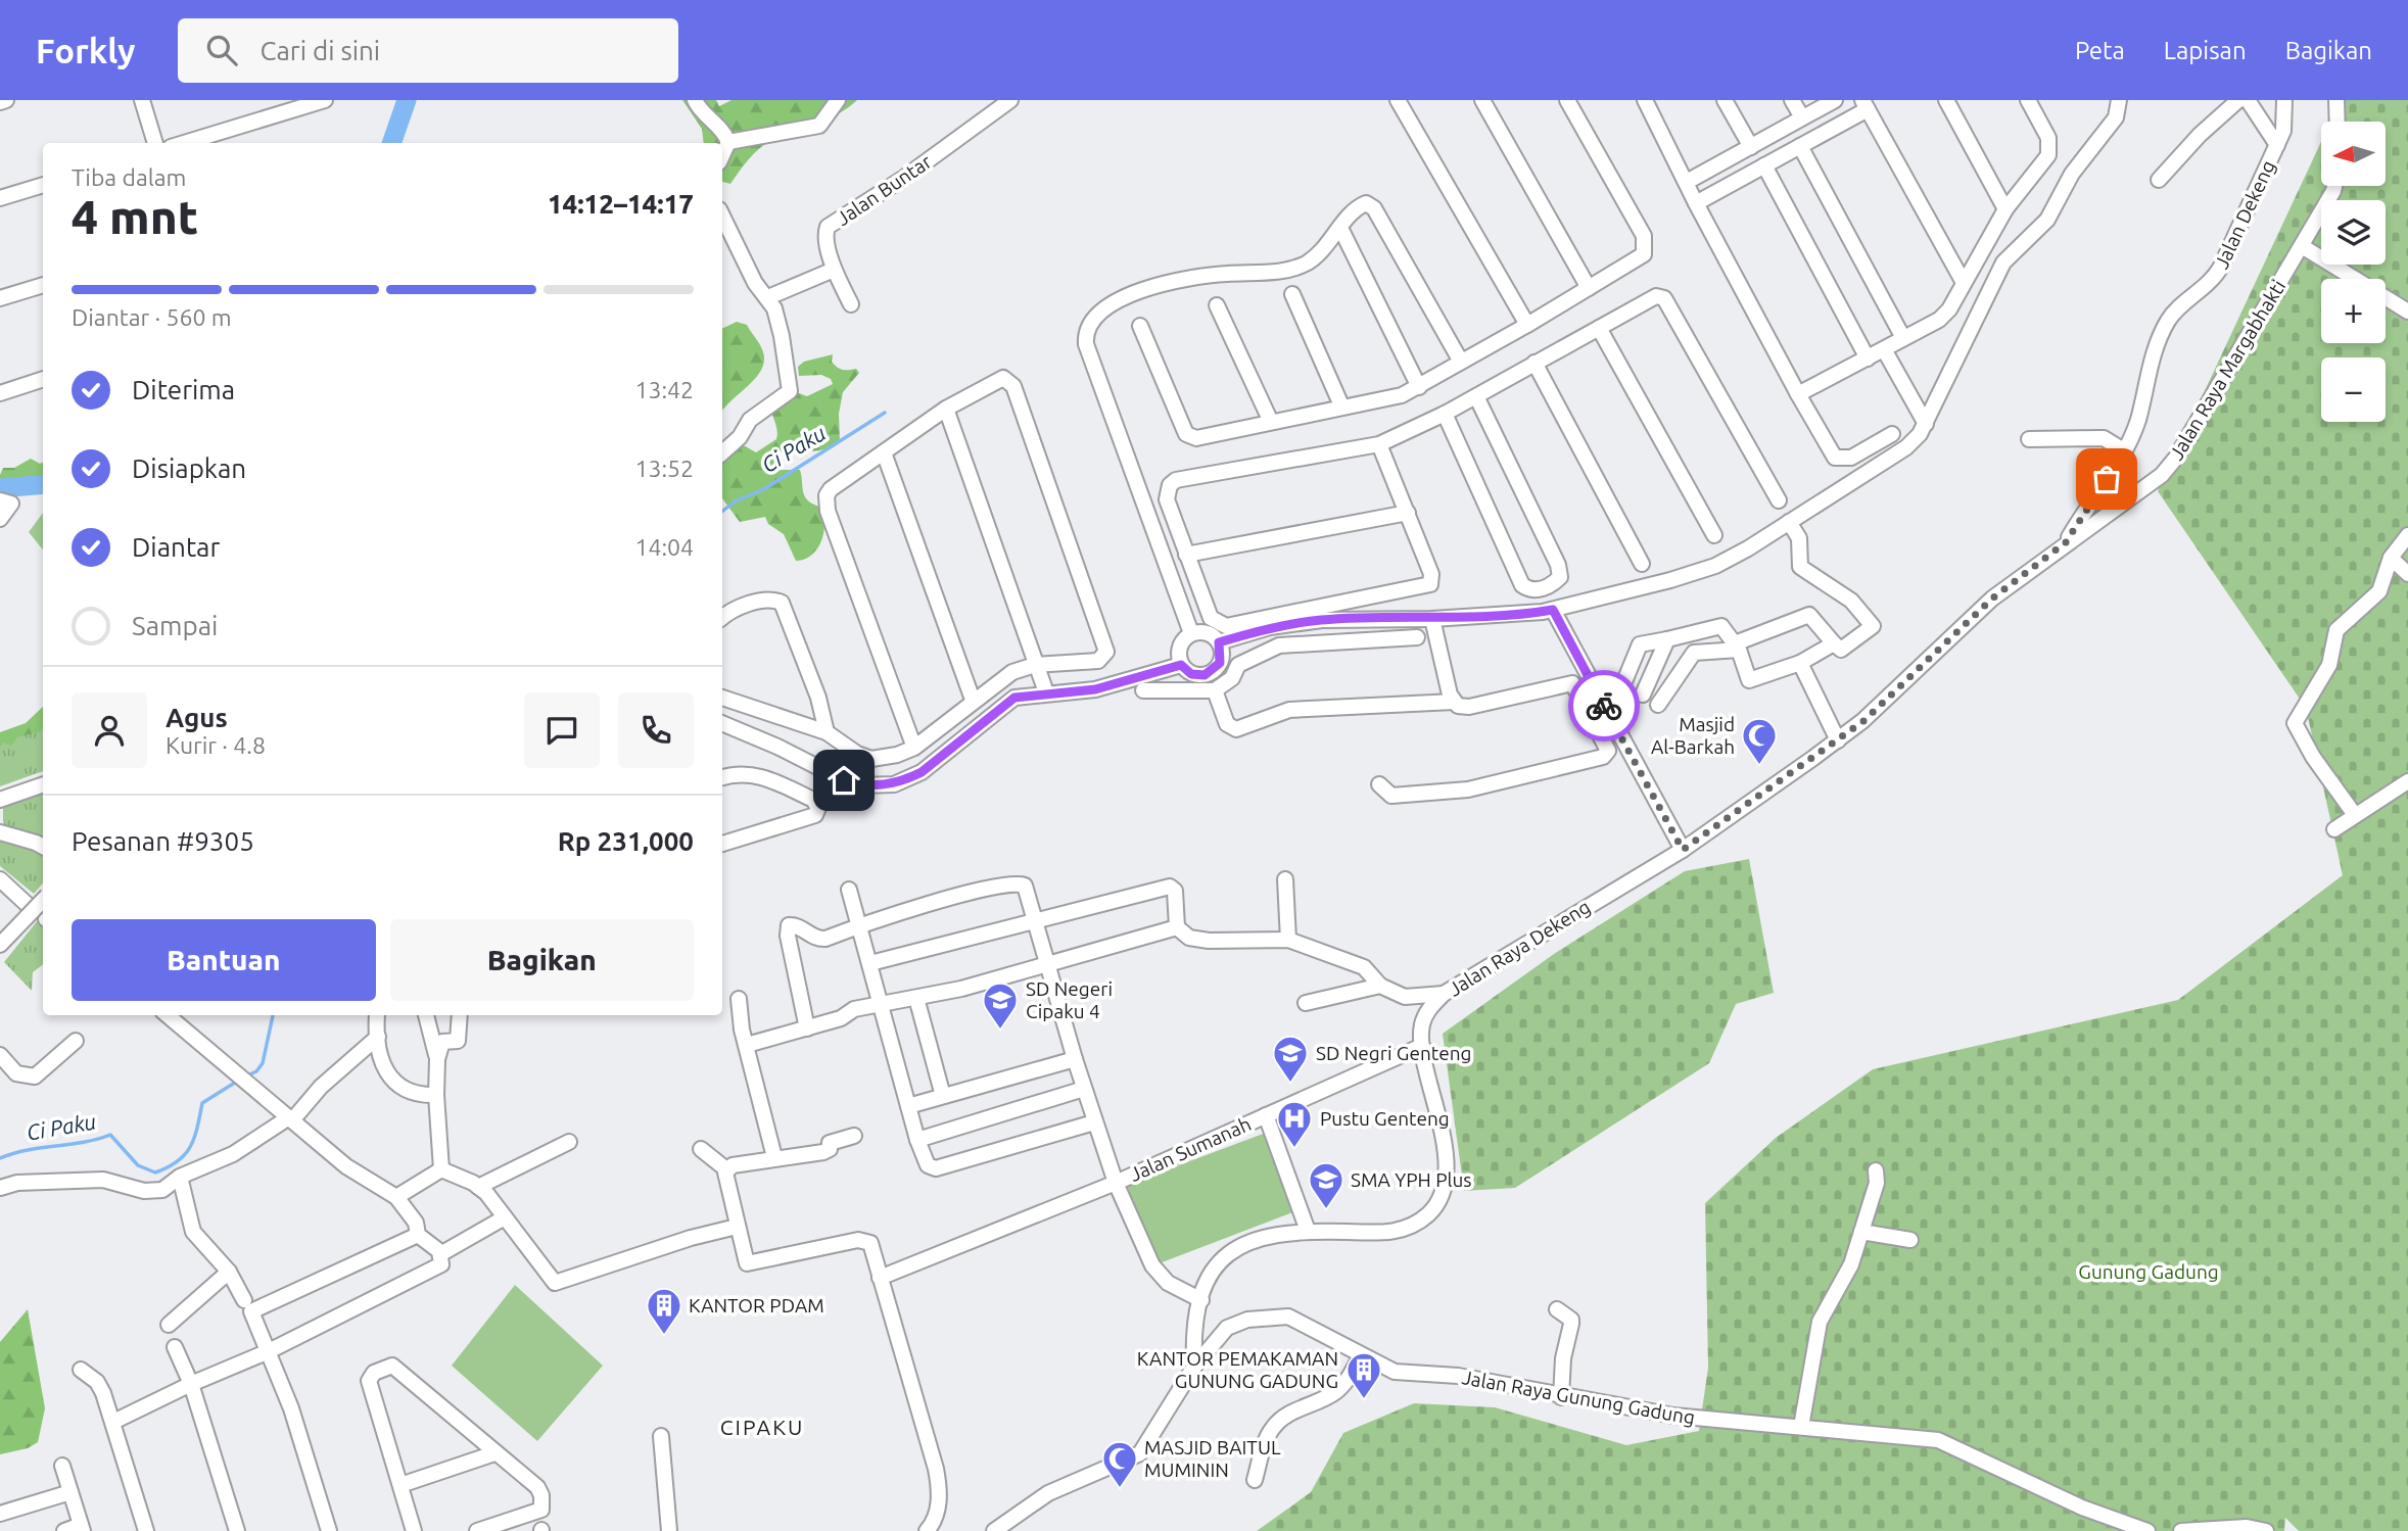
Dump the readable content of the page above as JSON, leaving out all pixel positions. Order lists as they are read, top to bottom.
{
  "streets": {
    "street": [
      "Jalan Buntar",
      "Jalan Dekeng",
      "Jalan Raya Margabhakti",
      "Jalan Raya Dekeng",
      "Jalan Sumanah",
      "Jalan Raya Gunung Gadung"
    ]
  },
  "crossings": [
    ["Jalan Dekeng", "Jalan Raya Margabhakti"],
    ["Jalan Raya Margabhakti", "Jalan Raya Dekeng"],
    ["Jalan Raya Dekeng", "Jalan Sumanah"],
    ["Jalan Raya Dekeng", "Jalan Raya Gunung Gadung"]
  ],
  "districts": ["CIPAKU"],
  "water": ["Ci Paku"],
  "parks": ["Gunung Gadung"],
  "places": {
    "mosque": ["Masjid Al-Barkah", "MASJID BAITUL MUMININ"],
    "school or university": ["SD Negeri Cipaku 4", "SD Negri Genteng", "SMA YPH Plus"],
    "hospital": ["Pustu Genteng"],
    "building": ["KANTOR PDAM", "KANTOR PEMAKAMAN GUNUNG GADUNG"]
  },
  "north": "left",
  "page": {
    "header": "Forkly",
    "search": "Cari di sini",
    "nav": ["Peta", "Lapisan", "Bagikan"],
    "map_buttons": ["+", "−"],
    "heading": ["4 mnt", "Tiba dalam", "14:12–14:17"],
    "panel": [
      "Agus",
      "Kurir · 4.8",
      "Pesanan #9305",
      "Rp 231,000"
    ],
    "bar": "Diantar · 560 m",
    "list": [
      ["Diterima", "13:42"],
      ["Disiapkan", "13:52"],
      ["Diantar", "14:04"],
      "Sampai"
    ],
    "buttons": ["Bantuan", "Bagikan"]
  }
}
